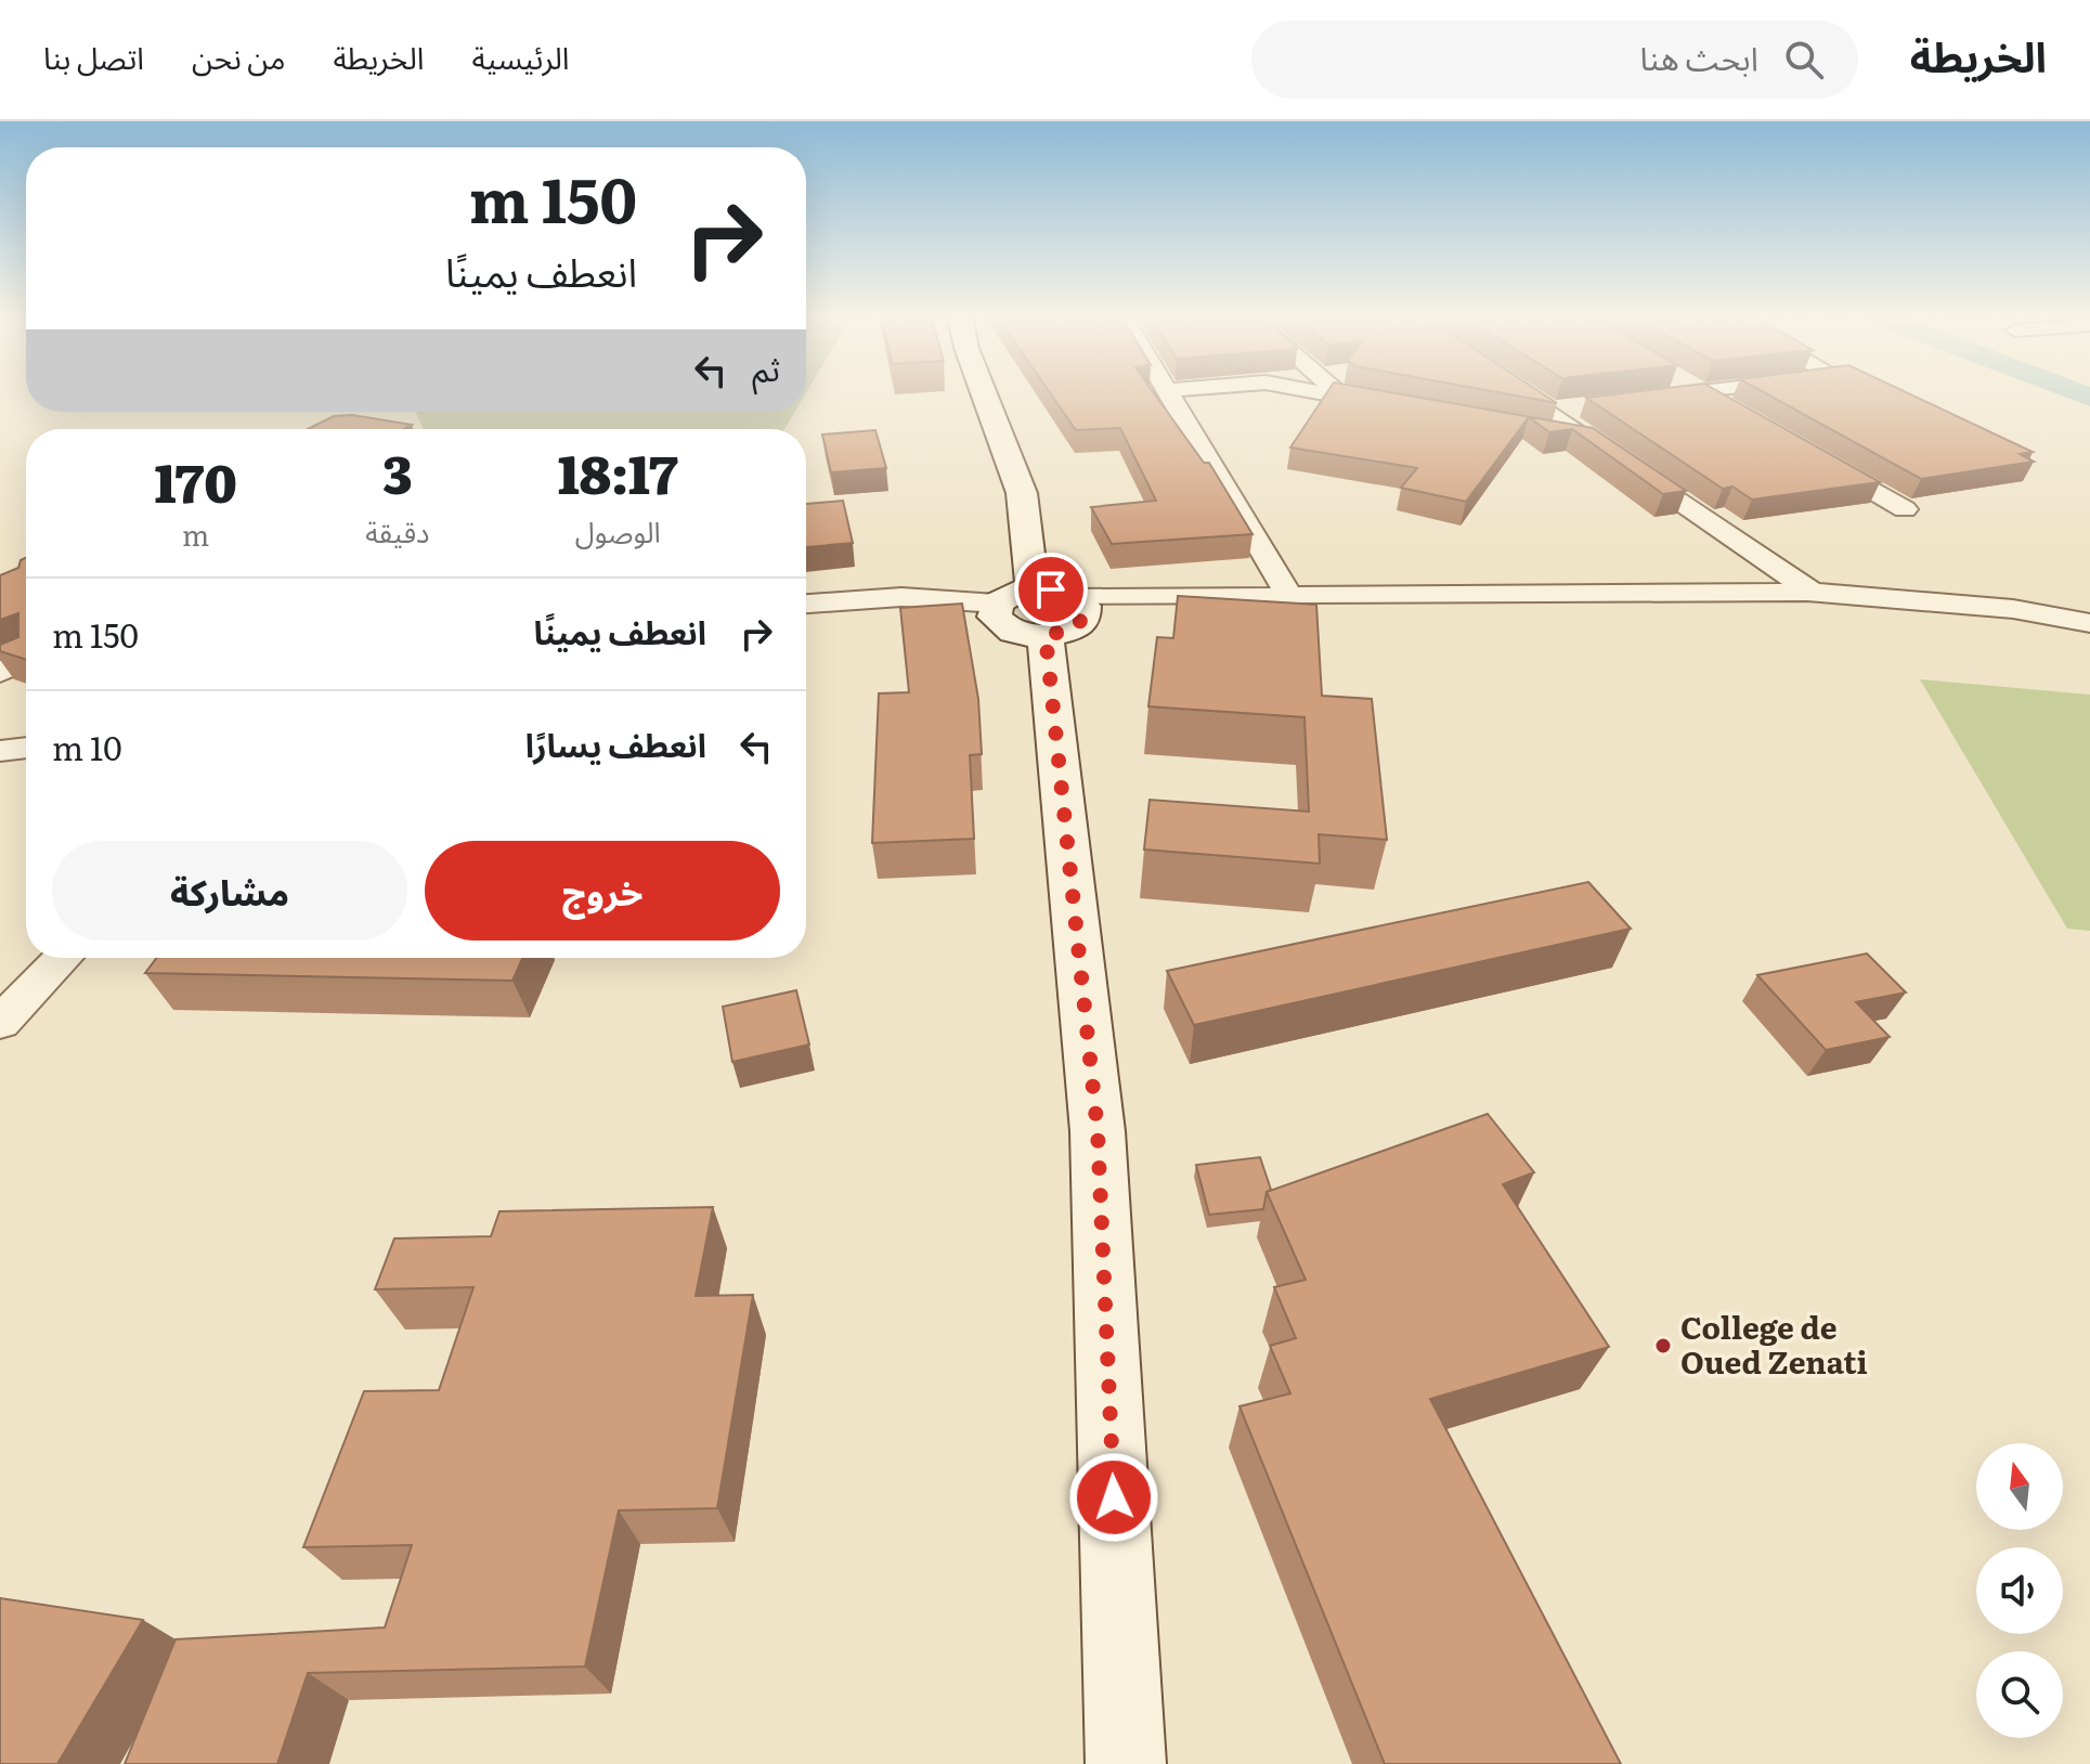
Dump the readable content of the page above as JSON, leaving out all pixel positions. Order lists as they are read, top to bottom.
{
  "places": ["College de Oued Zenati"],
  "north": "top",
  "page": {
    "header": "الخريطة",
    "search": "ابحث هنا",
    "nav": [
      "الرئيسية",
      "الخريطة",
      "من نحن",
      "اتصل بنا"
    ],
    "turn": ["150 m", "انعطف يمينًا"],
    "then": "ثم",
    "eta": [
      "18:17",
      "الوصول",
      "3",
      "دقيقة",
      "170",
      "m"
    ],
    "list": [
      {
        "name": "انعطف يمينًا",
        "value": "150 m"
      },
      {
        "name": "انعطف يسارًا",
        "value": "10 m"
      }
    ],
    "buttons": ["خروج", "مشاركة"]
  }
}
